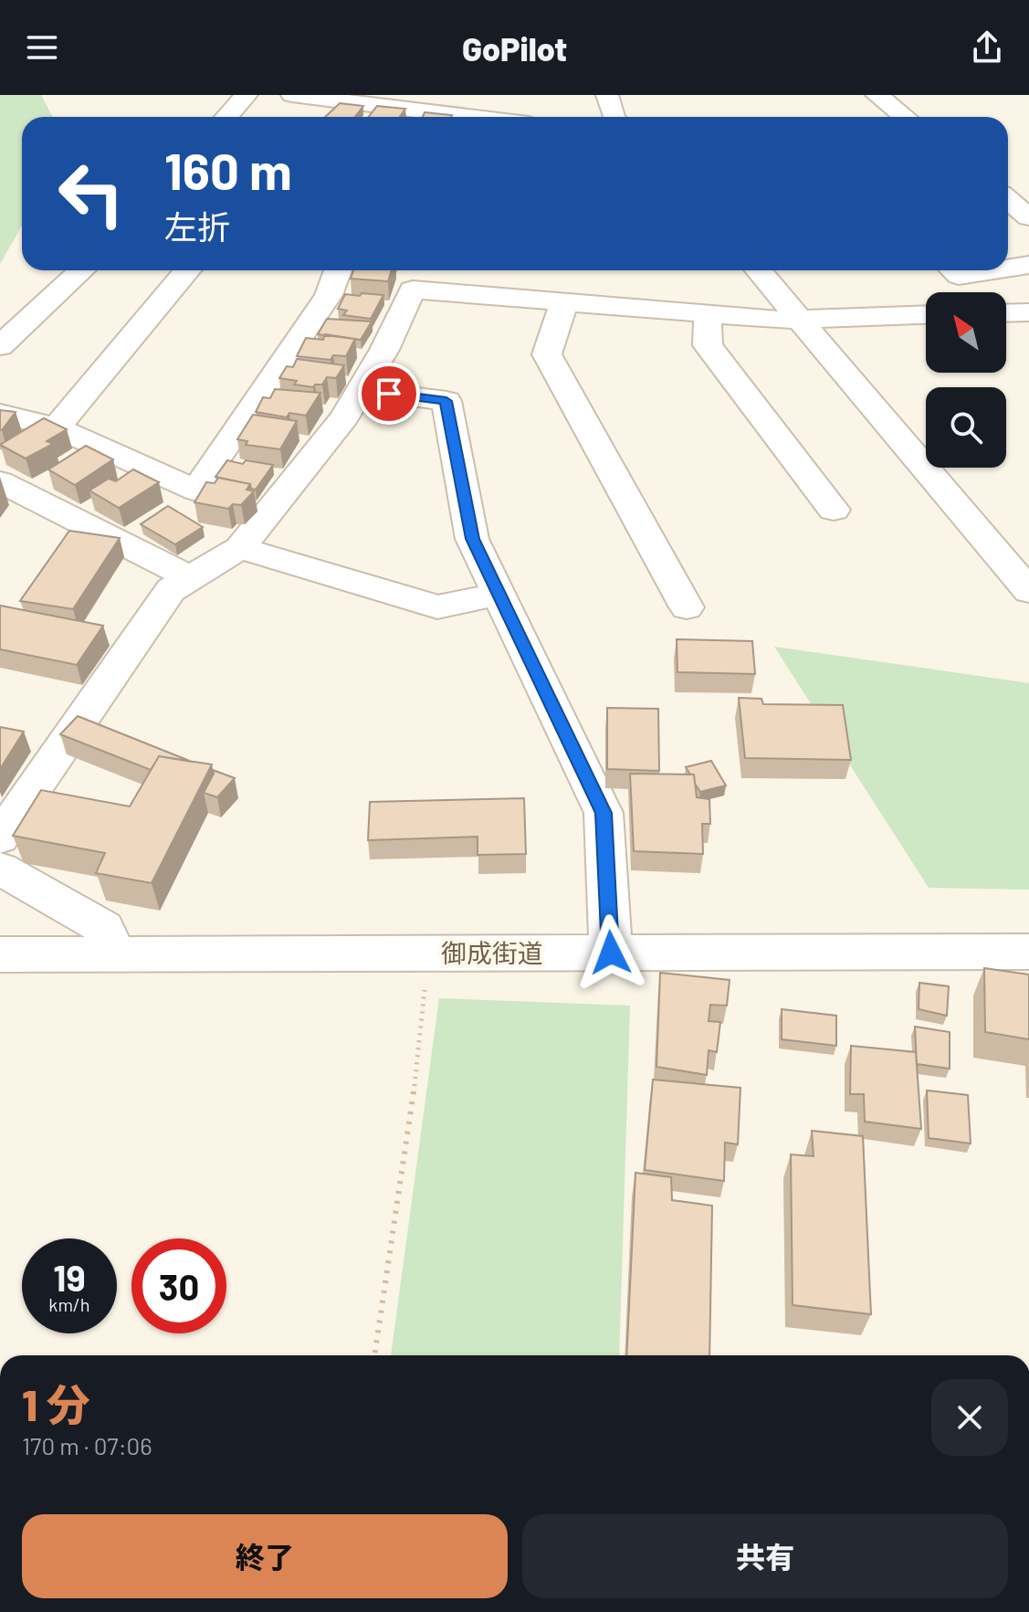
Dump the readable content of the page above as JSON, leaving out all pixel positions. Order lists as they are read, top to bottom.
{
  "streets": {
    "street": ["御成街道"]
  },
  "north": "top left",
  "page": {
    "header": "GoPilot",
    "turn": ["160 m", "左折"],
    "speed": "19 km/h",
    "limit": "30",
    "heading": ["1 分", "170 m · 07:06"],
    "buttons": ["終了", "共有"]
  }
}
